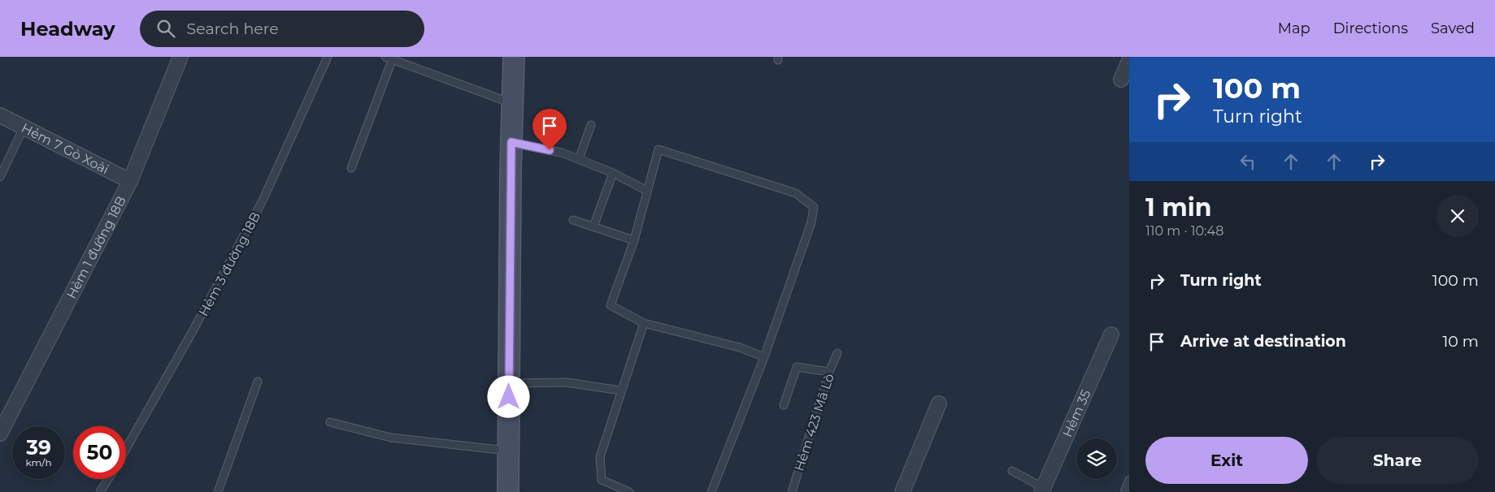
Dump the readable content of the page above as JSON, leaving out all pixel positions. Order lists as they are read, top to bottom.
{
  "streets": {
    "street": ["Hẻm 7 Gò Xoài", "Hẻm 1 đường 18B", "Hẻm 35"],
    "lane": ["Hẻm 3 đường 18B", "Hẻm 423 Mã Lò"]
  },
  "crossings": [
    ["Hẻm 7 Gò Xoài", "Hẻm 1 đường 18B"]
  ],
  "page": {
    "header": "Headway",
    "search": "Search here",
    "nav": ["Map", "Directions", "Saved"],
    "turn": ["100 m", "Turn right"],
    "heading": ["1 min", "110 m · 10:48"],
    "list": [
      {
        "name": "Turn right",
        "value": "100 m"
      },
      {
        "name": "Arrive at destination",
        "value": "10 m"
      }
    ],
    "speed": "39 km/h",
    "limit": "50",
    "buttons": ["Exit", "Share"]
  }
}
